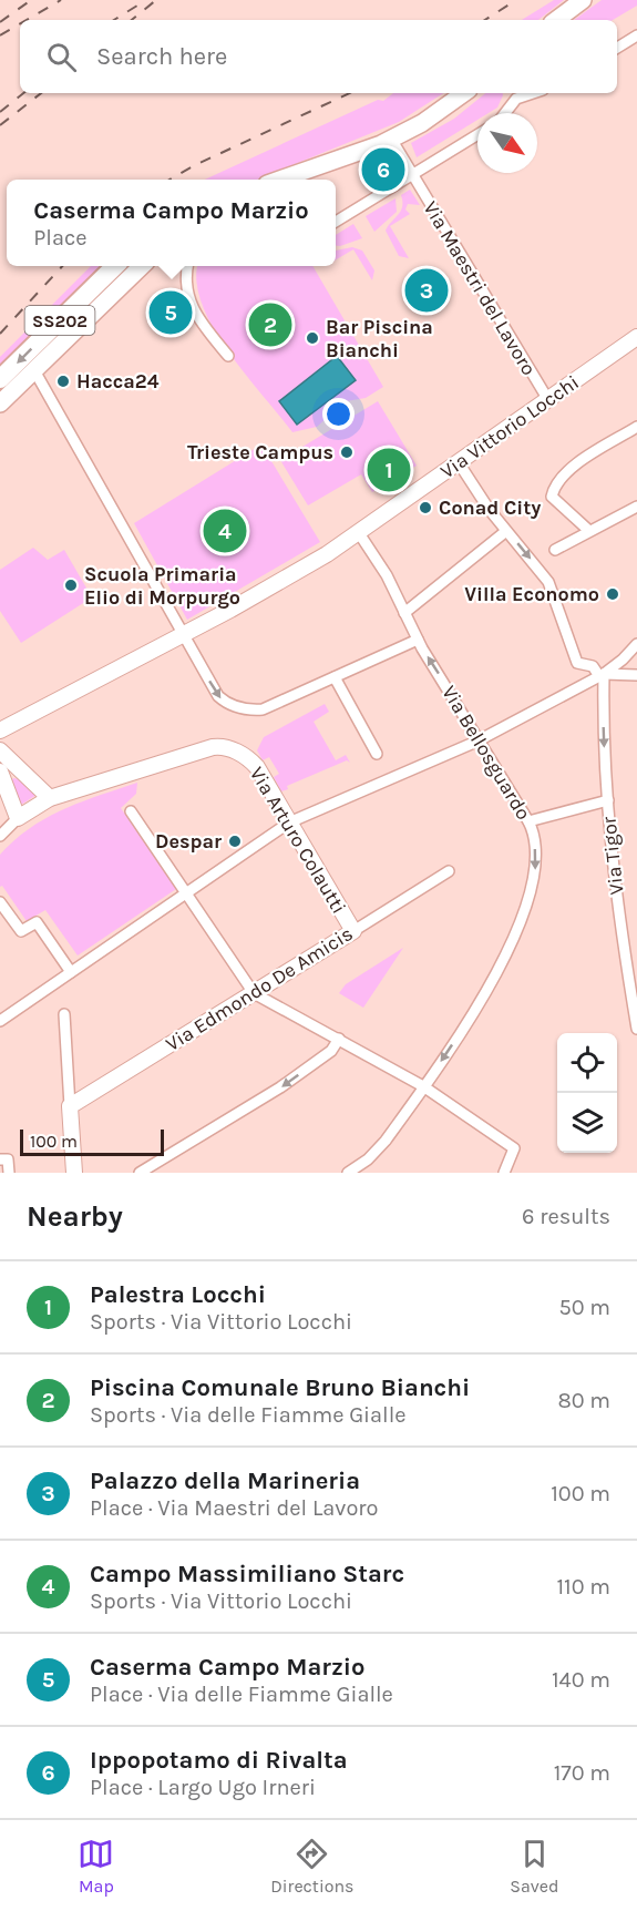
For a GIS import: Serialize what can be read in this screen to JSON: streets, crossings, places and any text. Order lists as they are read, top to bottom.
{
  "streets": {
    "highway": ["SS202"],
    "street": [
      "Via Maestri del Lavoro",
      "Via Vittorio Locchi",
      "Via Bellosguardo",
      "Via Arturo Colautti",
      "Via Tigor",
      "Via Edmondo De Amicis"
    ]
  },
  "crossings": [
    ["Via Maestri del Lavoro", "Via Vittorio Locchi"],
    ["Via Vittorio Locchi", "Via Bellosguardo"],
    ["Via Arturo Colautti", "Via Edmondo De Amicis"]
  ],
  "one_way": ["Via Tigor"],
  "places": [
    "Bar Piscina Bianchi",
    "Hacca24",
    "Trieste Campus",
    "Conad City",
    "Scuola Primaria Elio di Morpurgo",
    "Villa Economo",
    "Despar"
  ],
  "scale_bar": "100 m",
  "north": "bottom right",
  "page": {
    "search": "Search here",
    "pins": [
      "6",
      "3",
      "5",
      "2",
      "1",
      "4"
    ],
    "popup": ["Caserma Campo Marzio", "Place"],
    "scale": "100 m",
    "heading": ["Nearby", "6 results"],
    "list": [
      {
        "mark": "1",
        "name": "Palestra Locchi",
        "note": "Sports · Via Vittorio Locchi",
        "value": "50 m"
      },
      {
        "mark": "2",
        "name": "Piscina Comunale Bruno Bianchi",
        "note": "Sports · Via delle Fiamme Gialle",
        "value": "80 m"
      },
      {
        "mark": "3",
        "name": "Palazzo della Marineria",
        "note": "Place · Via Maestri del Lavoro",
        "value": "100 m"
      },
      {
        "mark": "4",
        "name": "Campo Massimiliano Starc",
        "note": "Sports · Via Vittorio Locchi",
        "value": "110 m"
      },
      {
        "mark": "5",
        "name": "Caserma Campo Marzio",
        "note": "Place · Via delle Fiamme Gialle",
        "value": "140 m"
      },
      {
        "mark": "6",
        "name": "Ippopotamo di Rivalta",
        "note": "Place · Largo Ugo Irneri",
        "value": "170 m"
      }
    ],
    "nav": ["Map", "Directions", "Saved"]
  }
}
